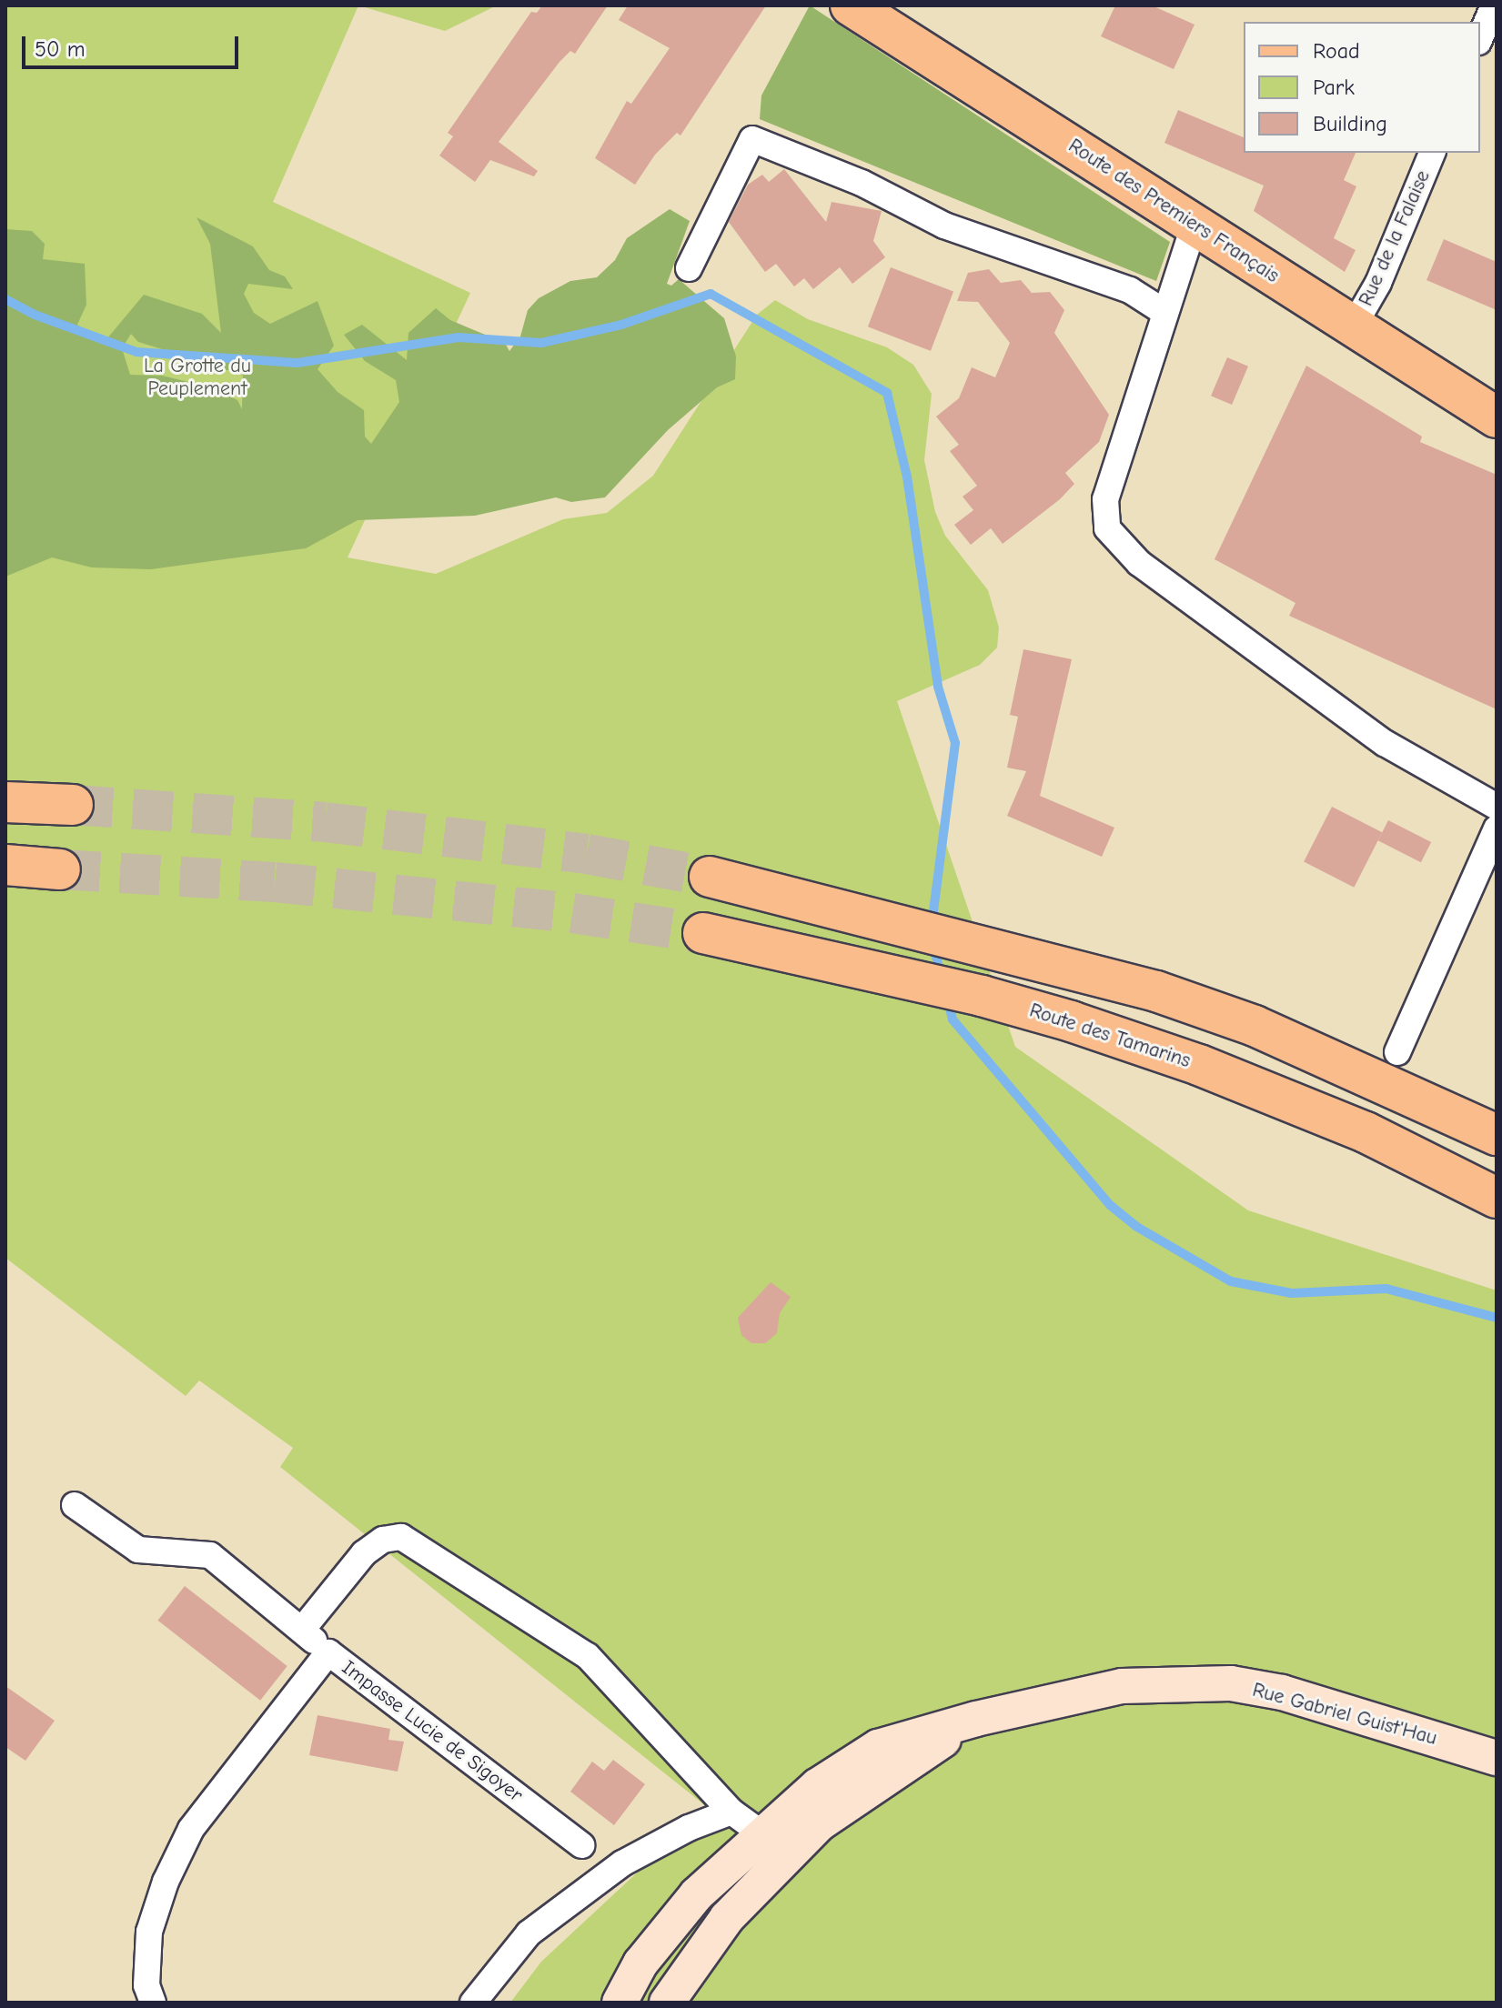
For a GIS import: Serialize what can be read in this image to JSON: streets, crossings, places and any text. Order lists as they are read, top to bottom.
{
  "streets": {
    "main road": ["Route des Premiers Français", "Route des Tamarins", "Rue Gabriel Guist'Hau"],
    "street": ["Rue de la Falaise", "Impasse Lucie de Sigoyer"]
  },
  "crossings": [
    ["Route des Premiers Français", "Rue de la Falaise"]
  ],
  "parks": ["La Grotte du Peuplement"],
  "legend": ["Road", "Park", "Building"],
  "scale_bar": "50 m"
}
